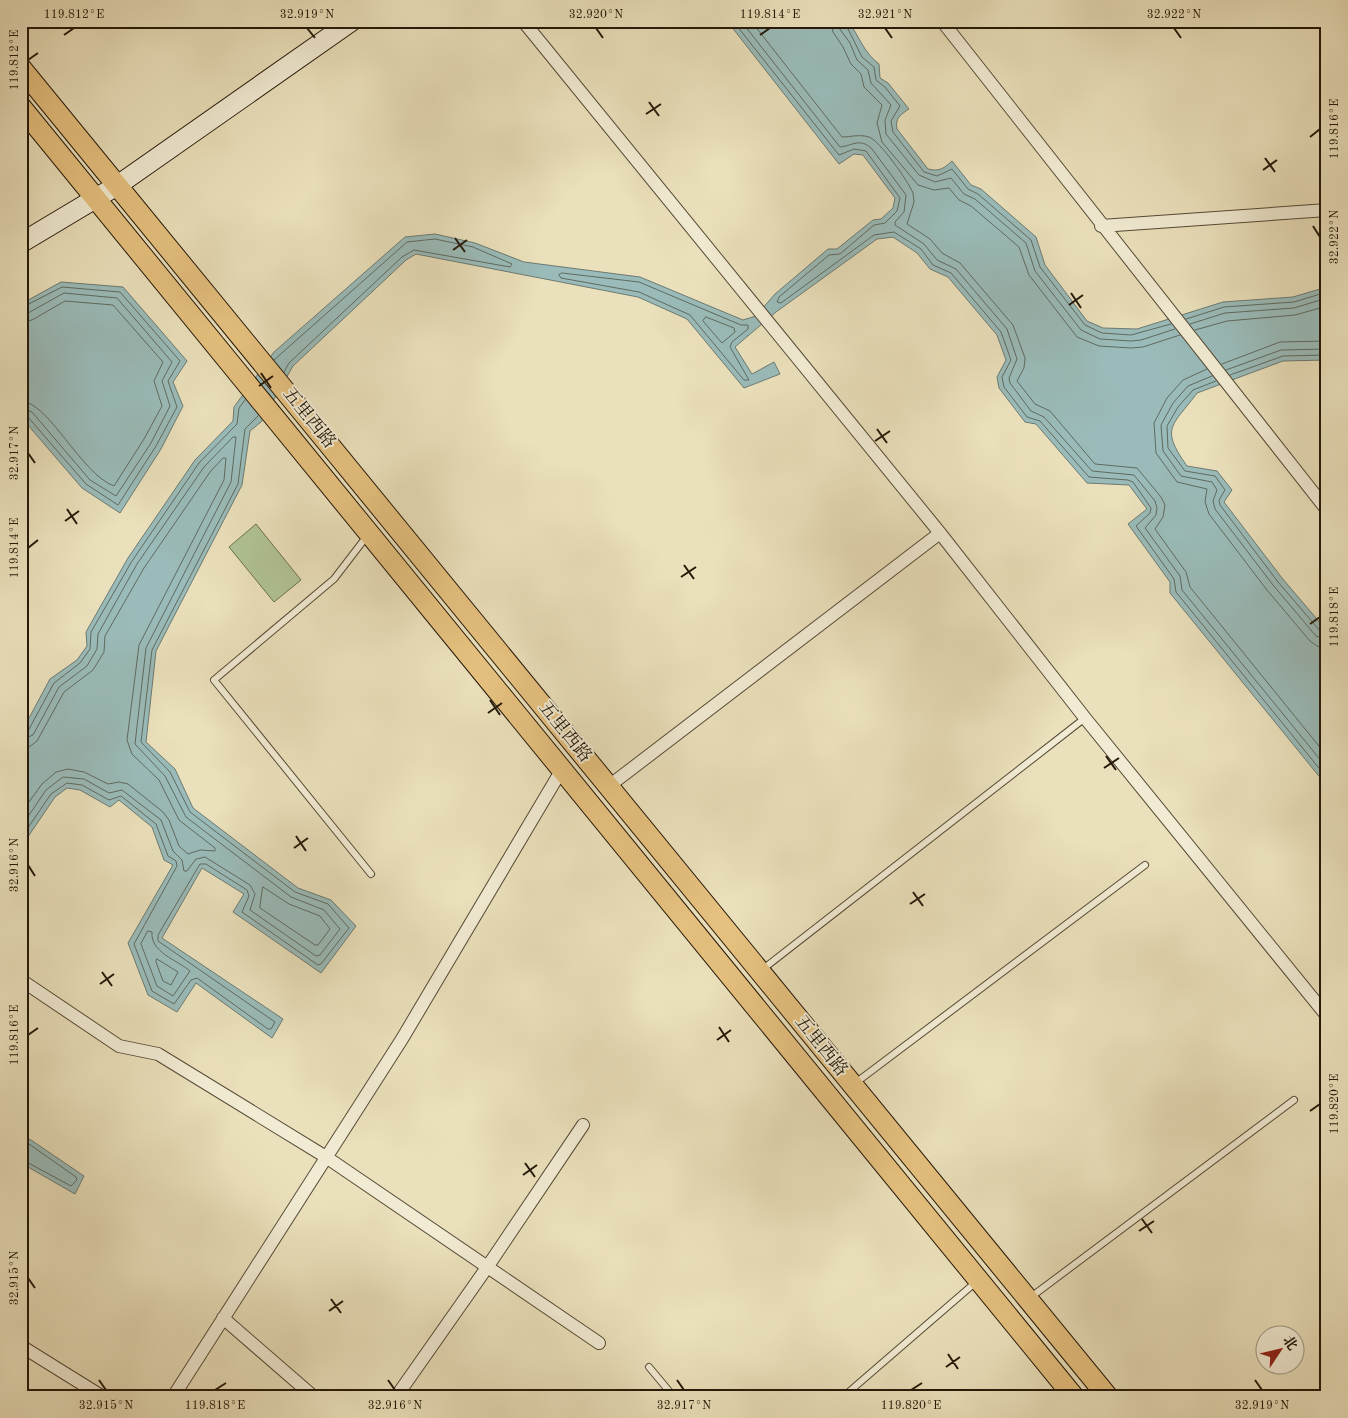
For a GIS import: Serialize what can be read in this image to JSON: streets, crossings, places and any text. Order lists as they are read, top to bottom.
{
  "streets": {
    "main road": ["五里西路"]
  },
  "north": "top right",
  "coordinates": [
    "119.812°E",
    "32.919°N",
    "32.920°N",
    "119.814°E",
    "32.921°N",
    "32.922°N",
    "119.816°E",
    "32.917°N",
    "119.818°E",
    "32.916°N",
    "119.820°E",
    "32.915°N"
  ]
}
